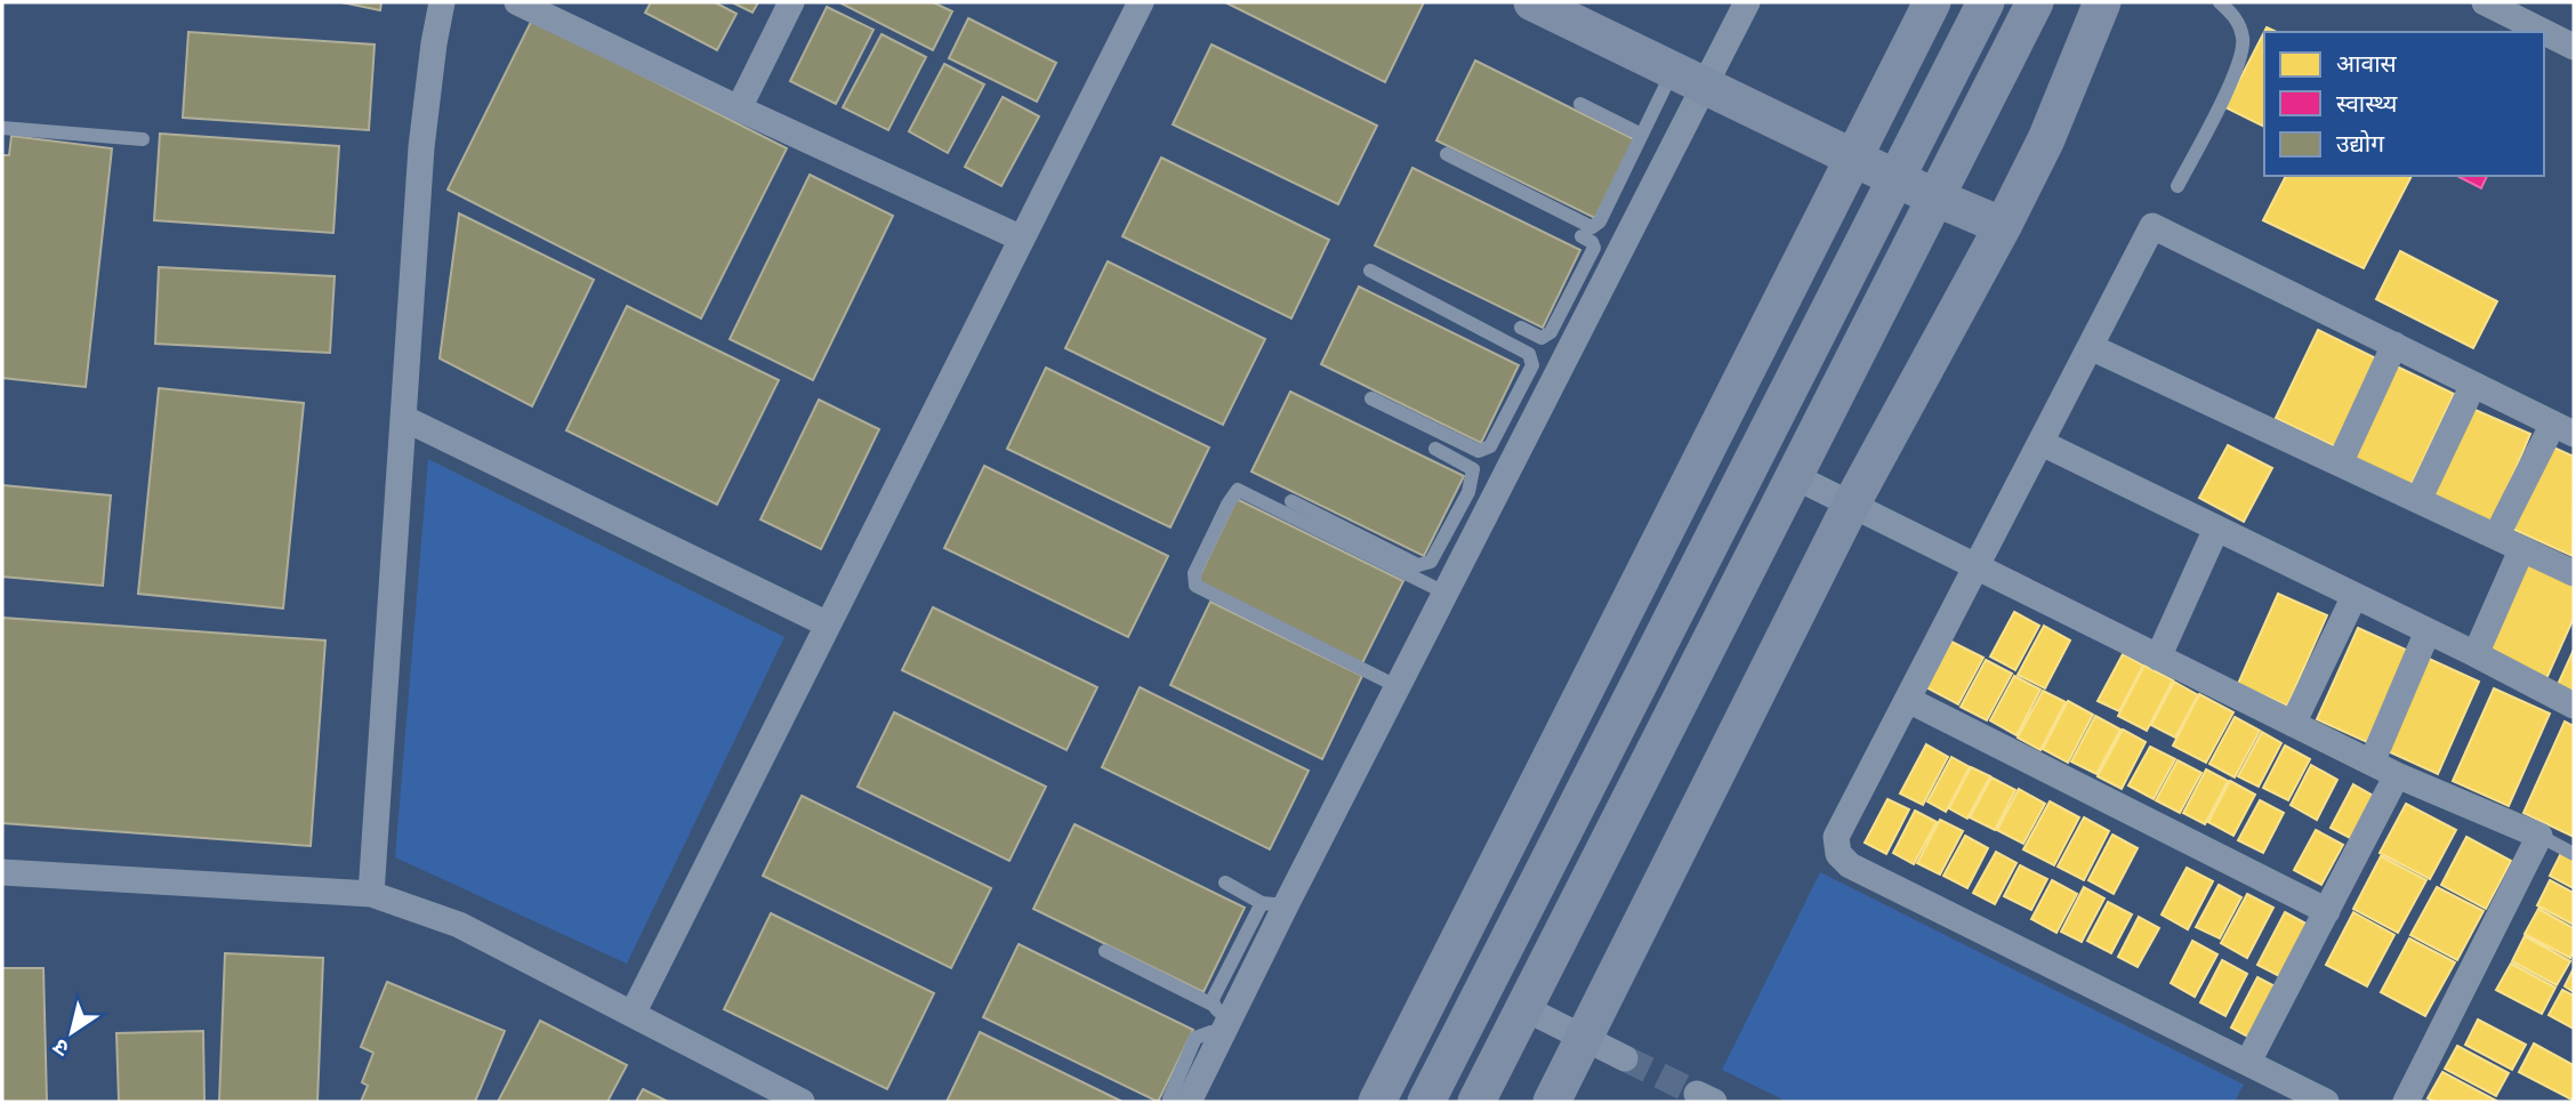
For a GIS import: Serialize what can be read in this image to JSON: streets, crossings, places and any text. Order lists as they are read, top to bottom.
{
  "legend": ["आवास", "स्वास्थ्य", "उद्योग"],
  "north": "bottom left"
}
